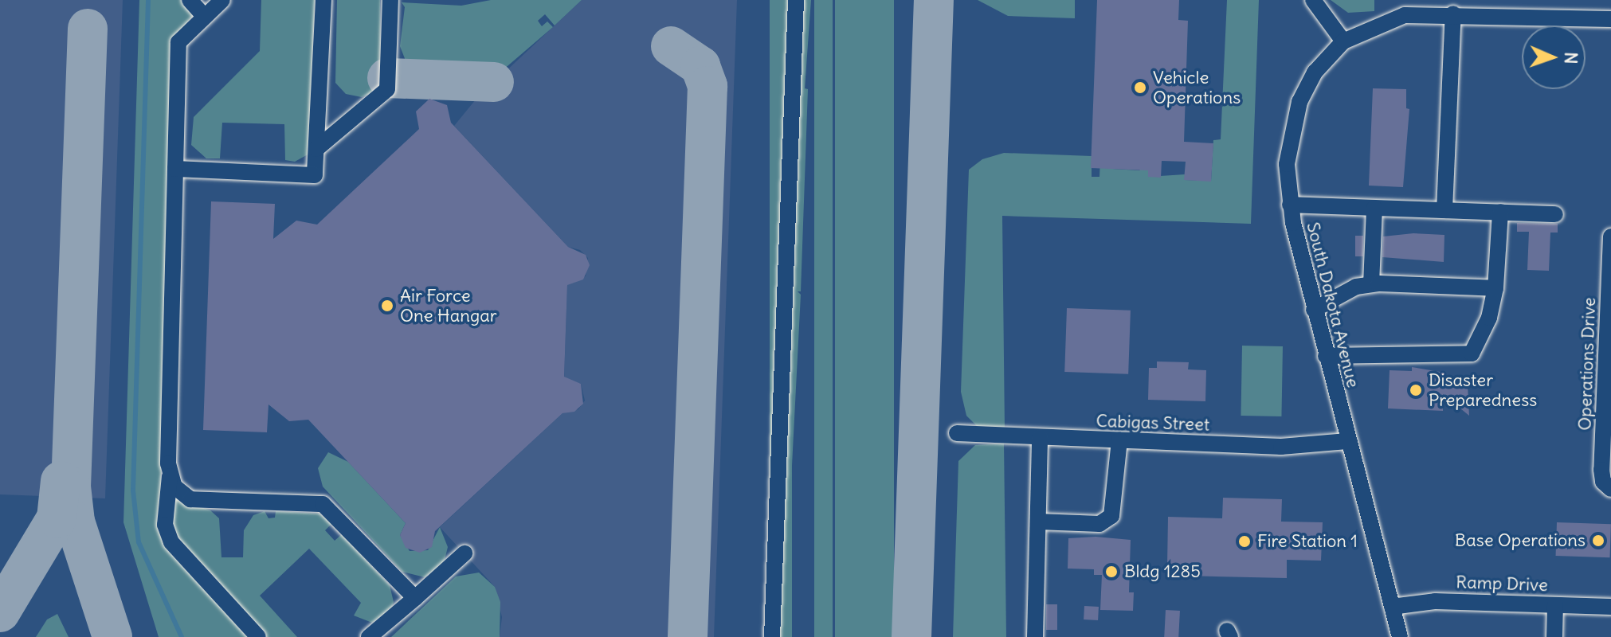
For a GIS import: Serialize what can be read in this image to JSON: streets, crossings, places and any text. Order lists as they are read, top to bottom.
{
  "streets": {
    "street": [
      "South Dakota Avenue",
      "Operations Drive",
      "Cabigas Street",
      "Ramp Drive"
    ]
  },
  "crossings": [
    ["South Dakota Avenue", "Cabigas Street"],
    ["South Dakota Avenue", "Ramp Drive"]
  ],
  "places": [
    "Vehicle Operations",
    "Air Force One Hangar",
    "Disaster Preparedness",
    "Base Operations",
    "Fire Station 1",
    "Bldg 1285"
  ],
  "north": "right"
}
